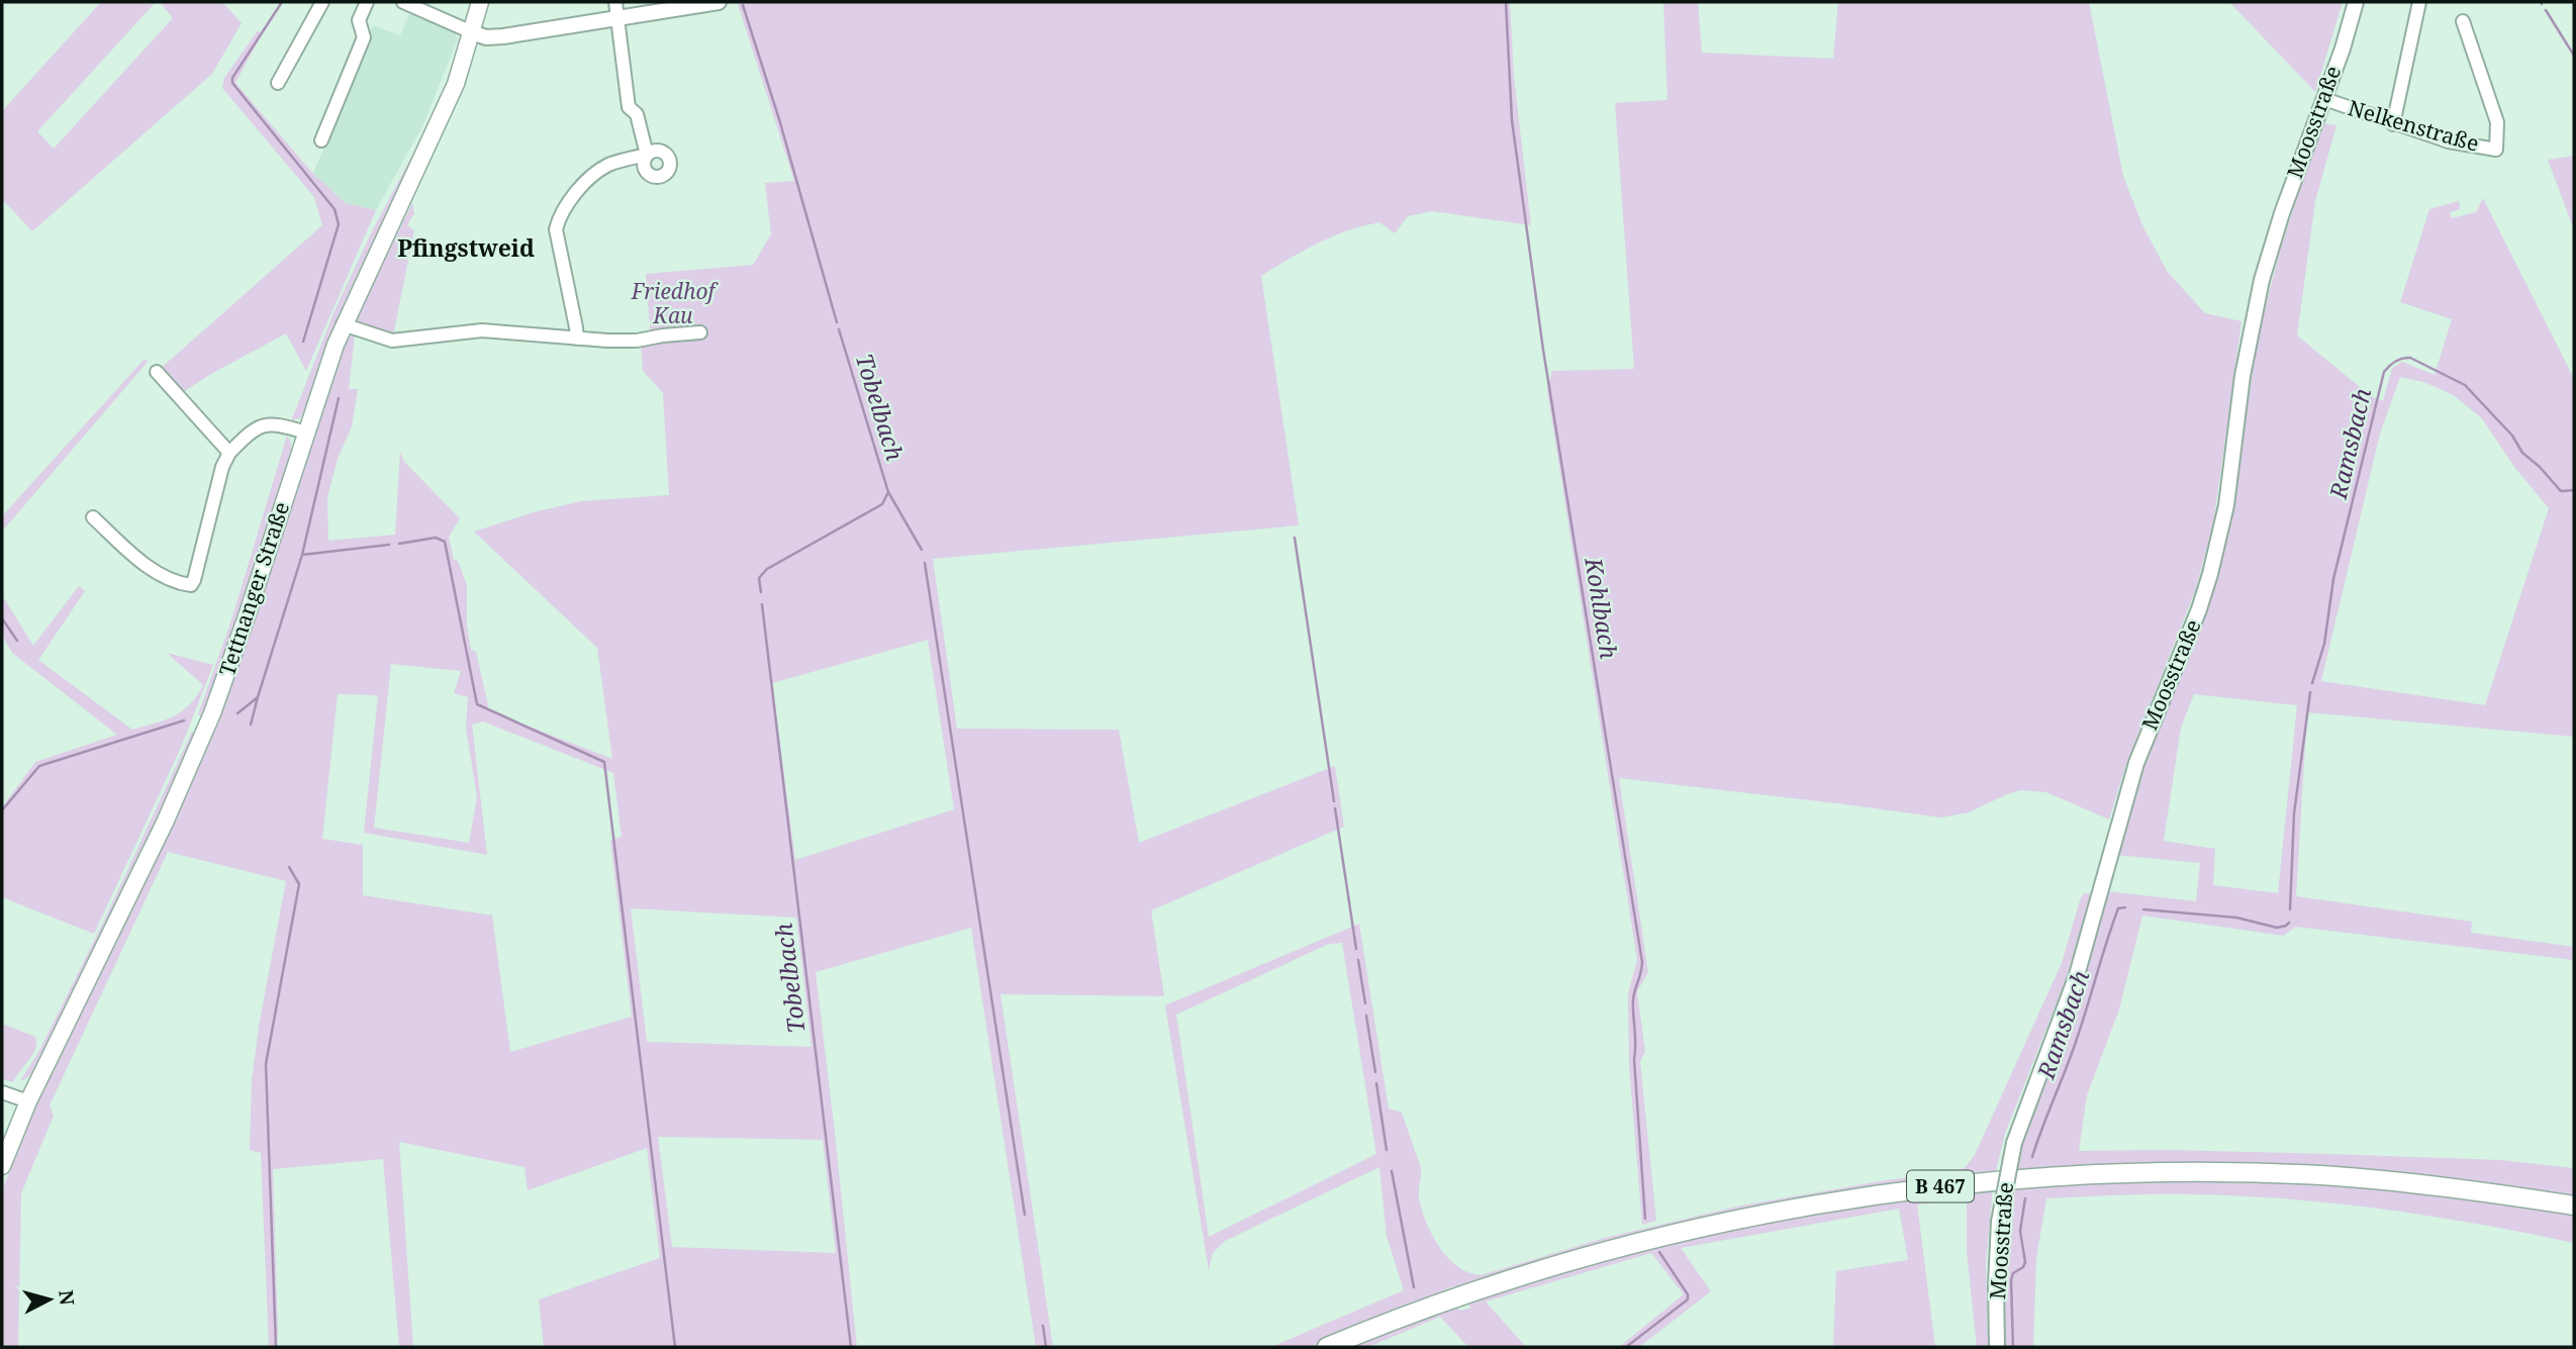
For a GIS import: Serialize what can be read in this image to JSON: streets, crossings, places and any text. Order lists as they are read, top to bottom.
{
  "streets": {
    "main road": ["Tettnanger Straße", "B 467"],
    "street": ["Moosstraße", "Nelkenstraße"]
  },
  "crossings": [
    ["Moosstraße", "Nelkenstraße"]
  ],
  "districts": ["Pfingstweid"],
  "water": ["Tobelbach", "Ramsbach", "Kohlbach"],
  "parks": ["Friedhof Kau"],
  "north": "right"
}
